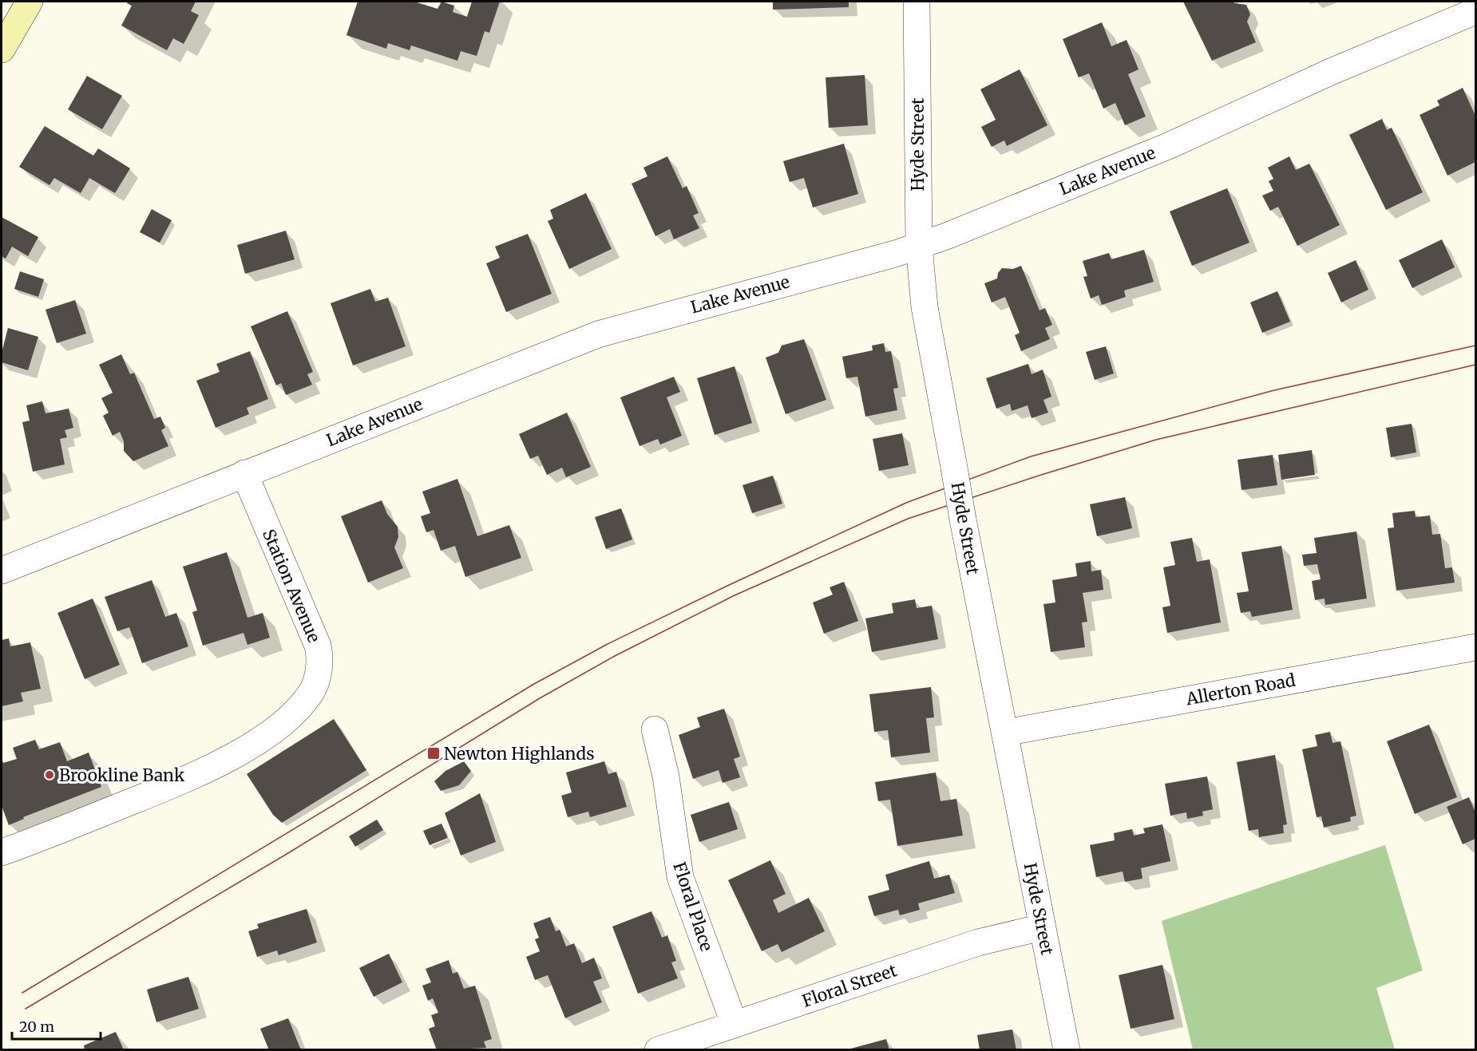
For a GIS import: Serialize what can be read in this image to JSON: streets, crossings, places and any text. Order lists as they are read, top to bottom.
{
  "streets": {
    "street": [
      "Hyde Street",
      "Lake Avenue",
      "Station Avenue",
      "Allerton Road",
      "Floral Place",
      "Floral Street"
    ]
  },
  "crossings": [
    ["Hyde Street", "Lake Avenue"],
    ["Hyde Street", "Allerton Road"],
    ["Hyde Street", "Floral Street"],
    ["Lake Avenue", "Station Avenue"],
    ["Floral Place", "Floral Street"]
  ],
  "places": {
    "transit": ["Newton Highlands"],
    "other": ["Brookline Bank"]
  },
  "scale_bar": "20 m"
}
